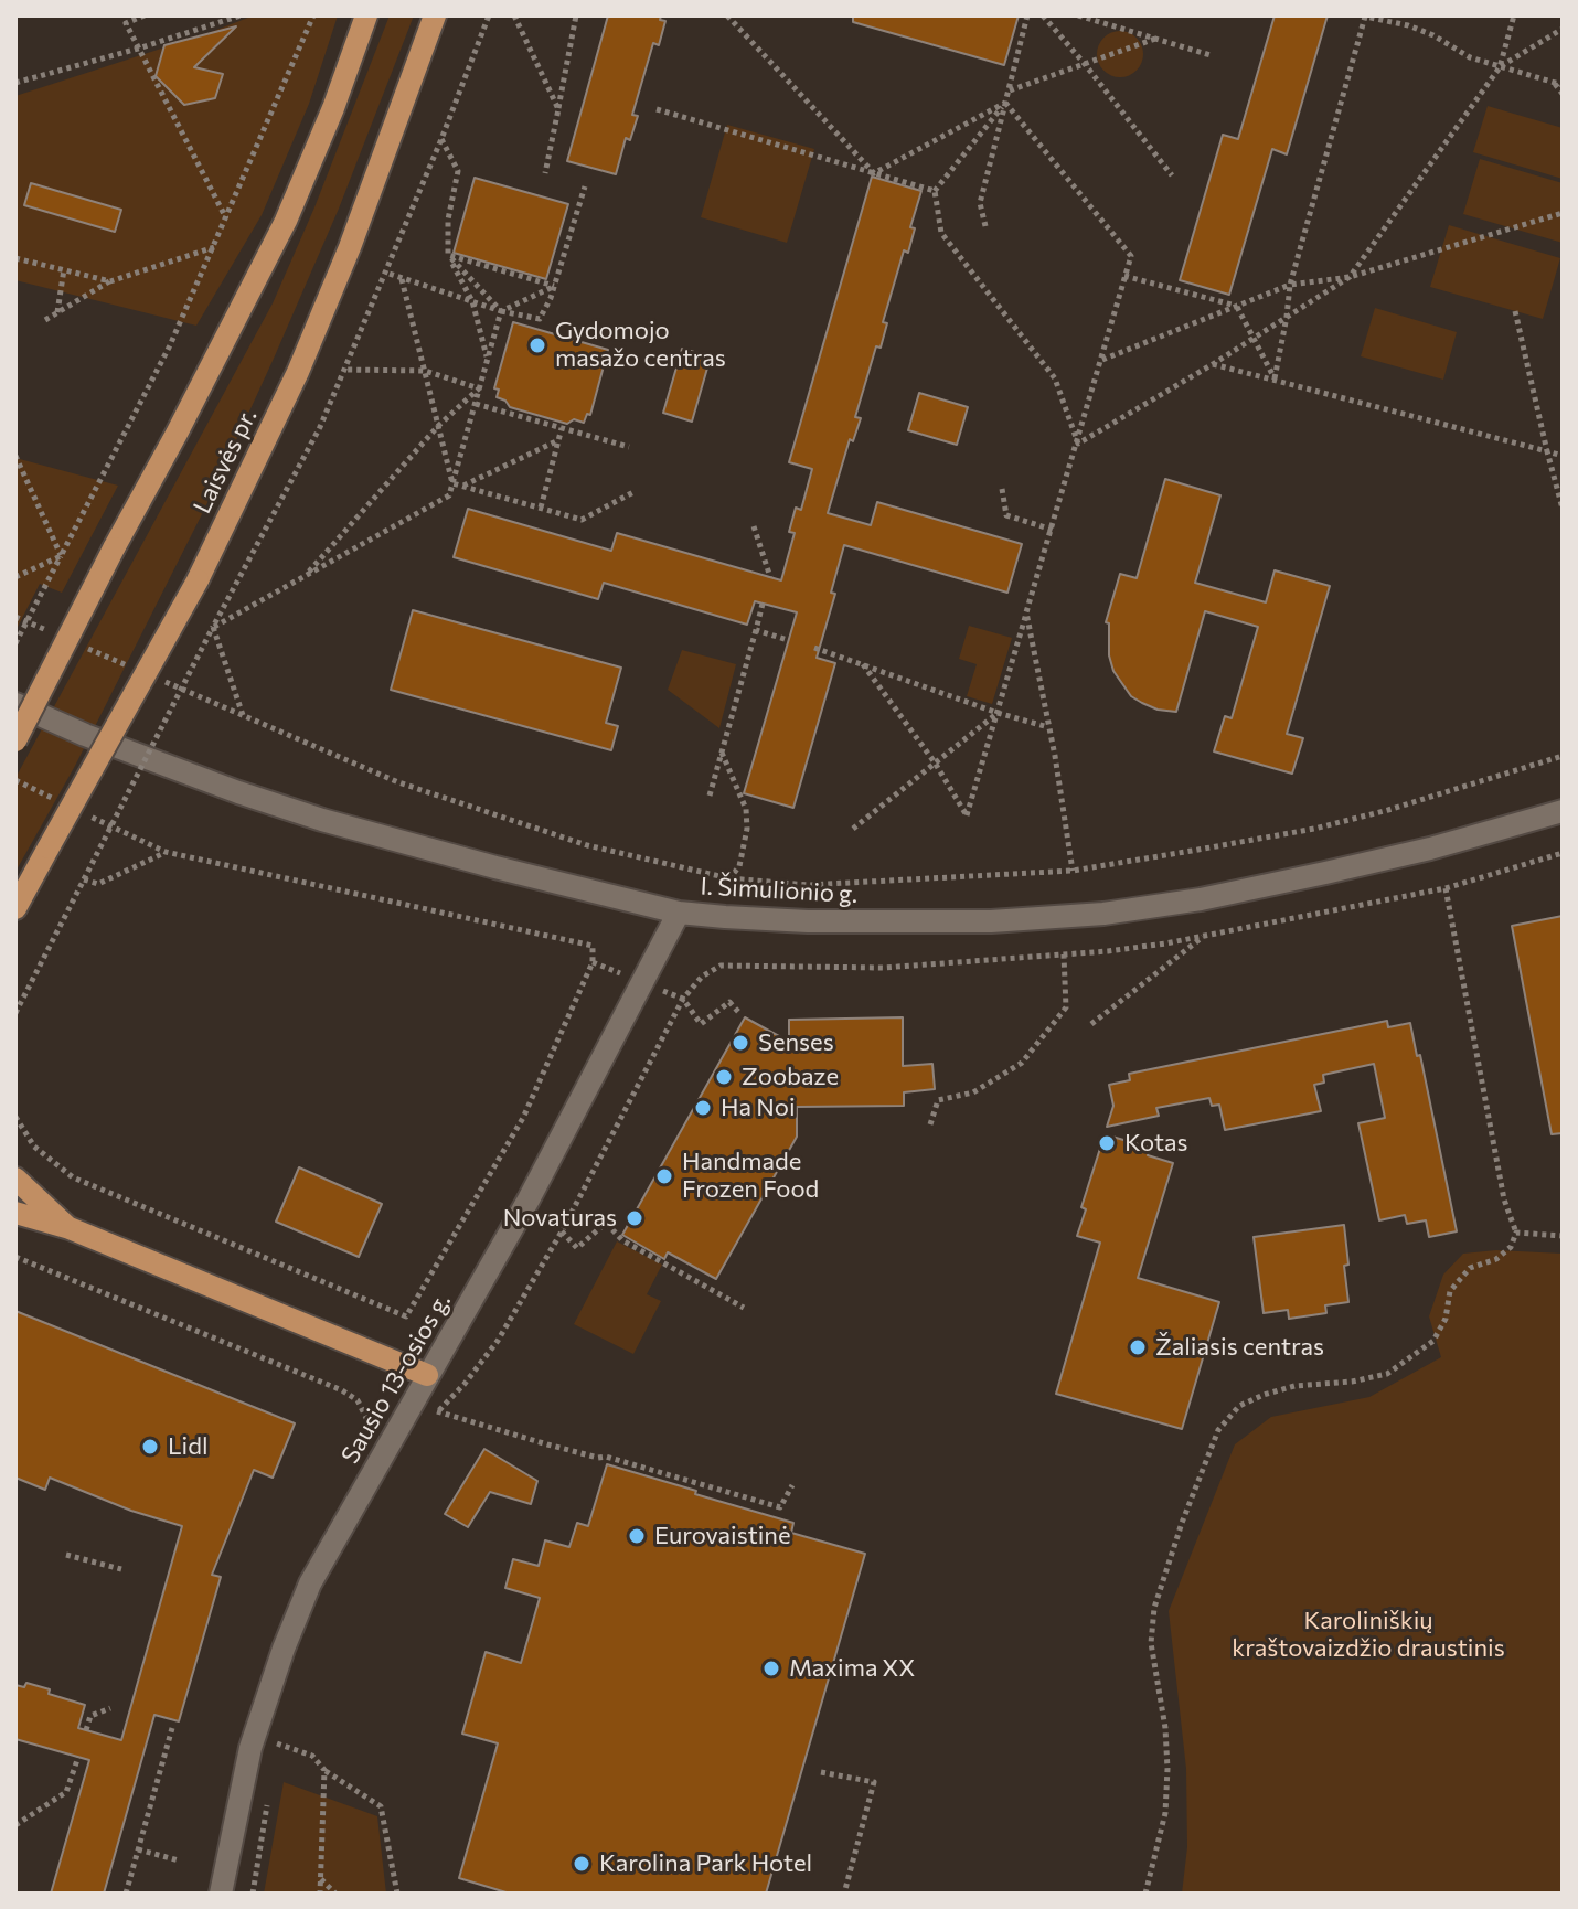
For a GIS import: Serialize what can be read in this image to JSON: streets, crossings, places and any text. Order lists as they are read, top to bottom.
{
  "streets": {
    "main road": ["Laisvės pr."],
    "street": ["I. Šimulionio g.", "Sausio 13-osios g."]
  },
  "crossings": [
    ["I. Šimulionio g.", "Sausio 13-osios g."]
  ],
  "parks": ["Karoliniškių kraštovaizdžio draustinis"],
  "places": [
    "Gydomojo masažo centras",
    "Senses",
    "Zoobaze",
    "Ha Noi",
    "Kotas",
    "Handmade Frozen Food",
    "Novaturas",
    "Žaliasis centras",
    "Lidl",
    "Eurovaistinė",
    "Maxima XX",
    "Karolina Park Hotel"
  ]
}
